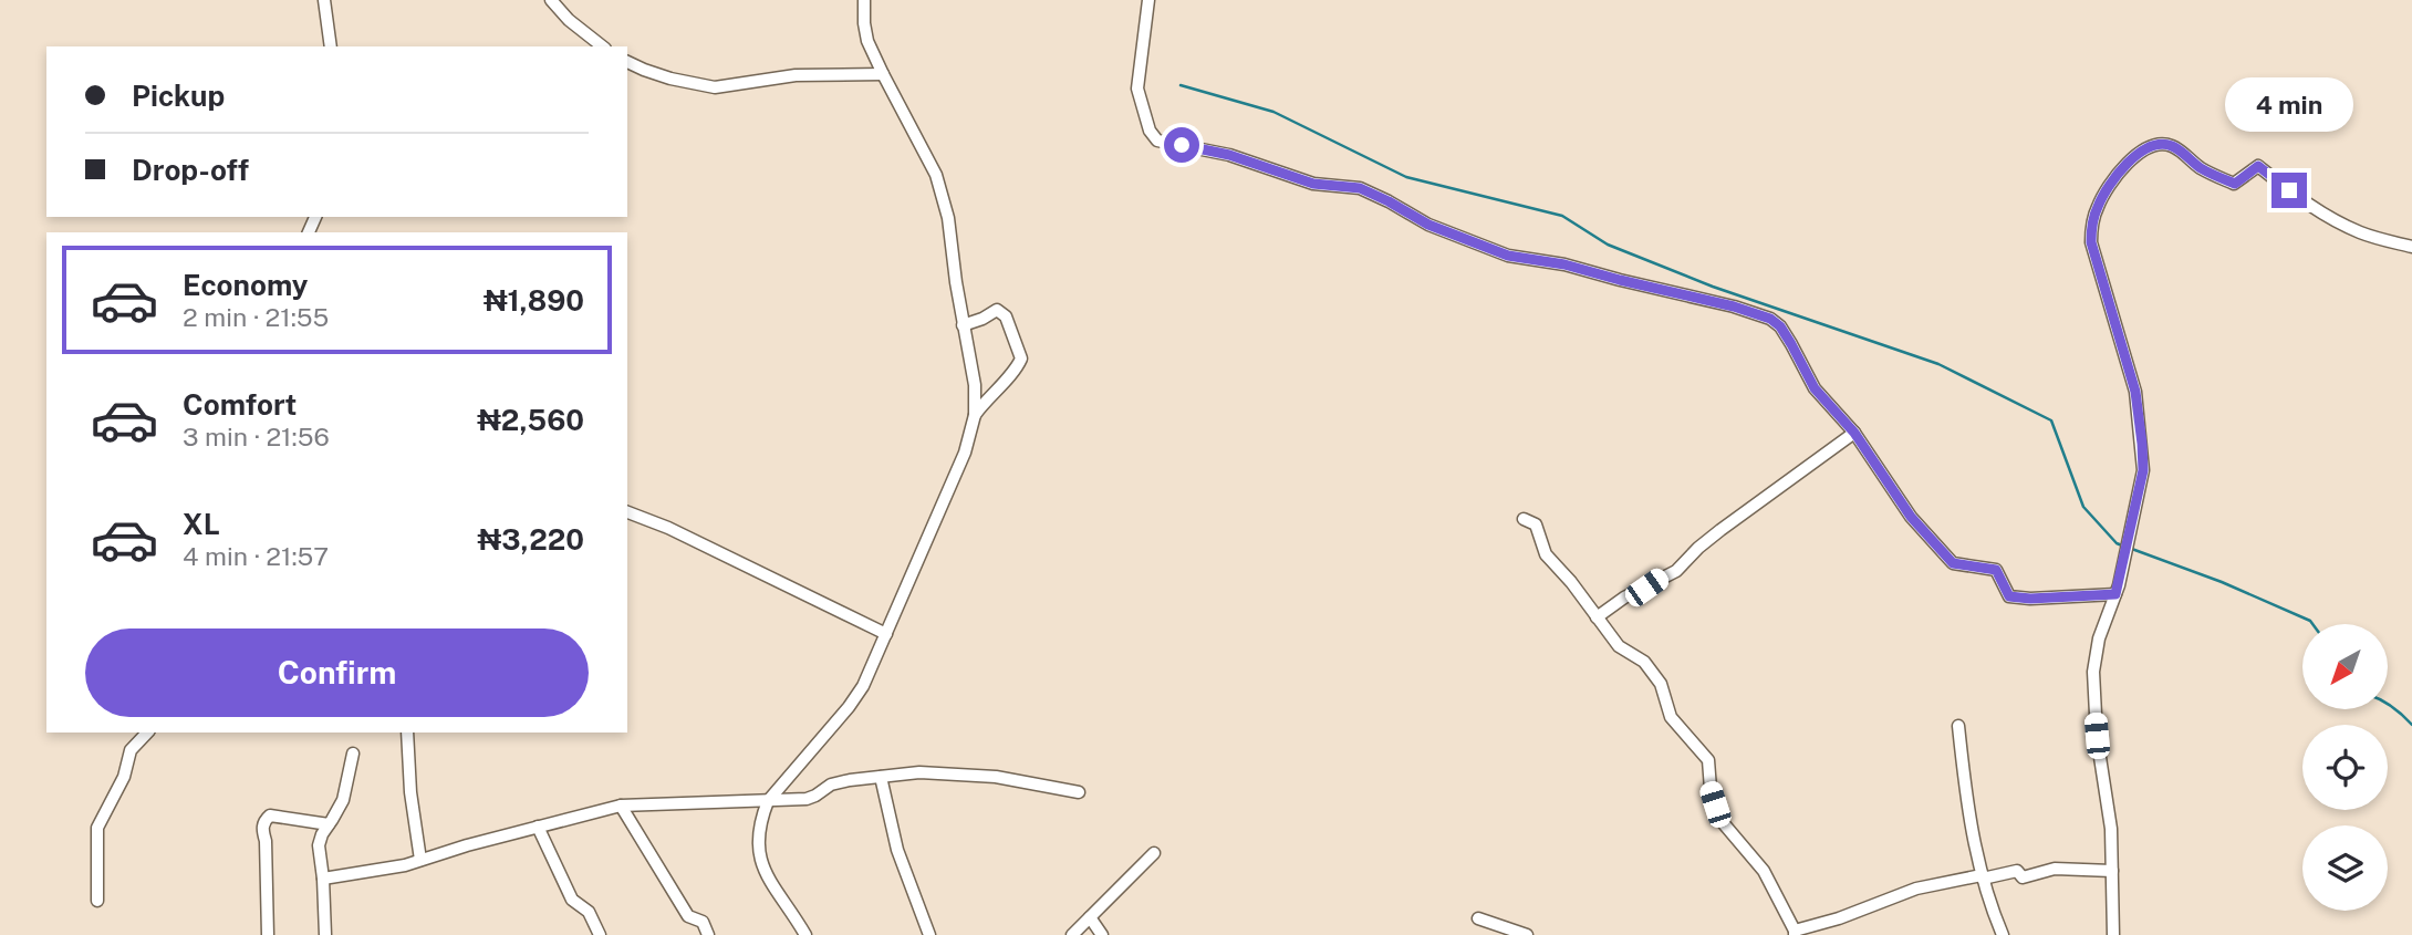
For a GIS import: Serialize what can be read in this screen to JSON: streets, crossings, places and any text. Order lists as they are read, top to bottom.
{
  "north": "bottom left",
  "page": {
    "banner": ["Pickup", "Drop-off"],
    "bubble": "4 min",
    "list": [
      {
        "name": "Economy",
        "note": "2 min · 21:55",
        "value": "₦1,890"
      },
      {
        "name": "Comfort",
        "note": "3 min · 21:56",
        "value": "₦2,560"
      },
      {
        "name": "XL",
        "note": "4 min · 21:57",
        "value": "₦3,220"
      }
    ],
    "buttons": "Confirm"
  }
}
